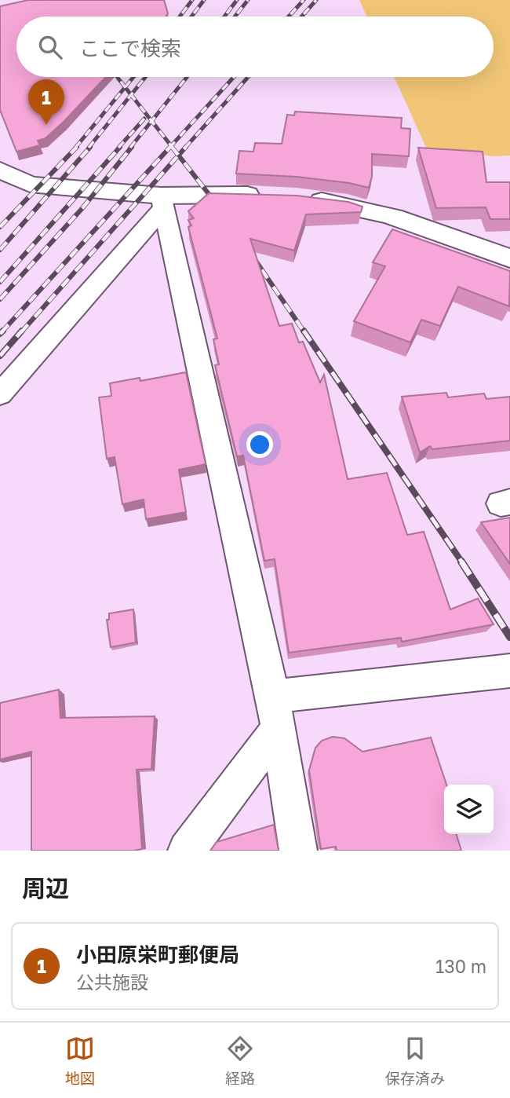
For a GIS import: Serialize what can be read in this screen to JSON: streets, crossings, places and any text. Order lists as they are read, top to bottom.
{
  "page": {
    "search": "ここで検索",
    "pins": "1",
    "heading": "周辺",
    "list": [
      {
        "mark": "1",
        "name": "小田原栄町郵便局",
        "note": "公共施設",
        "value": "130 m"
      }
    ],
    "nav": ["地図", "経路", "保存済み"]
  }
}
